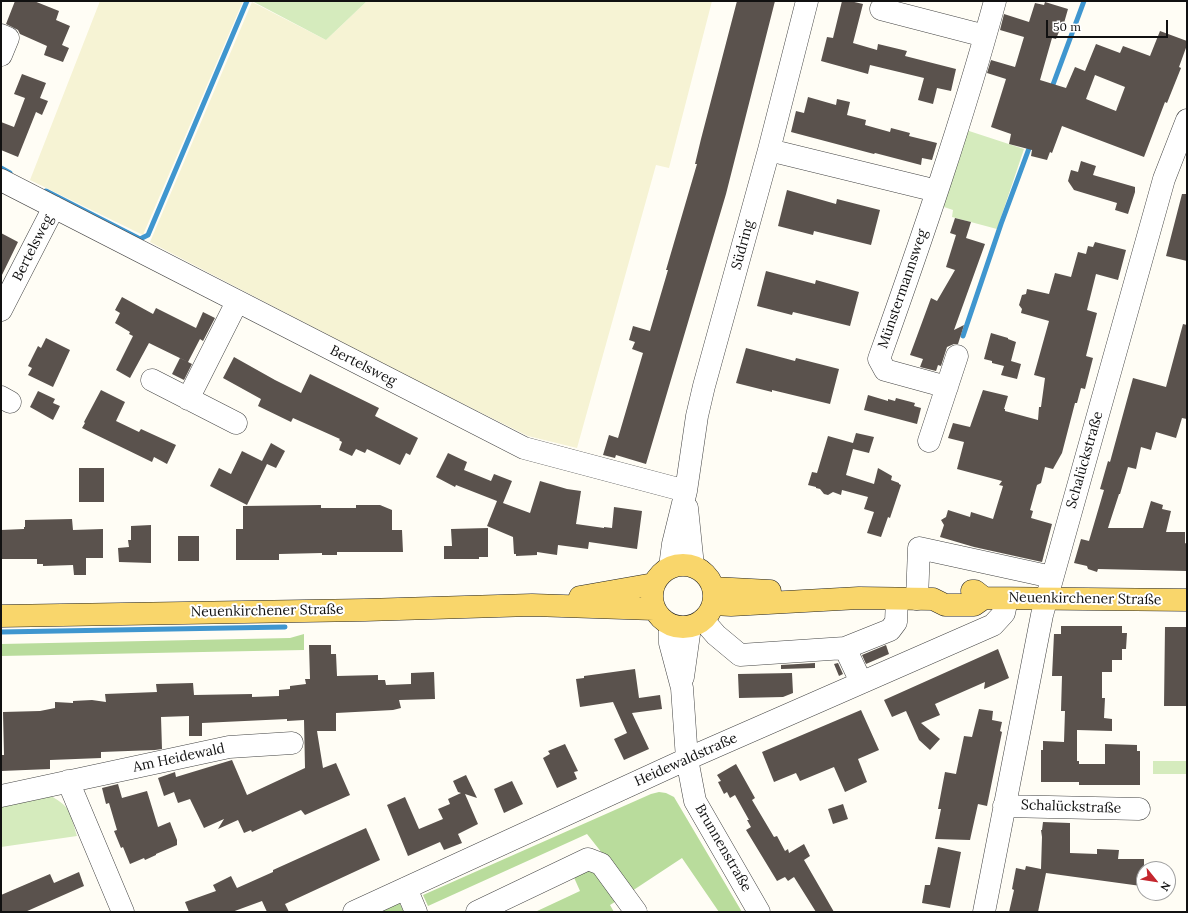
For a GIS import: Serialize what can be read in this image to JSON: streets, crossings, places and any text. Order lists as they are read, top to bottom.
{
  "streets": {
    "main road": ["Neuenkirchener Straße"],
    "street": [
      "Südring",
      "Bertelsweg",
      "Münstermannsweg",
      "Schalückstraße",
      "Am Heidewald",
      "Heidewaldstraße",
      "Brunnenstraße"
    ]
  },
  "crossings": [
    ["Südring", "Bertelsweg"],
    ["Südring", "Neuenkirchener Straße"],
    ["Südring", "Brunnenstraße"],
    ["Schalückstraße", "Neuenkirchener Straße"],
    ["Neuenkirchener Straße", "Heidewaldstraße"],
    ["Neuenkirchener Straße", "Brunnenstraße"],
    ["Heidewaldstraße", "Brunnenstraße"]
  ],
  "scale_bar": "50 m",
  "north": "bottom right"
}
